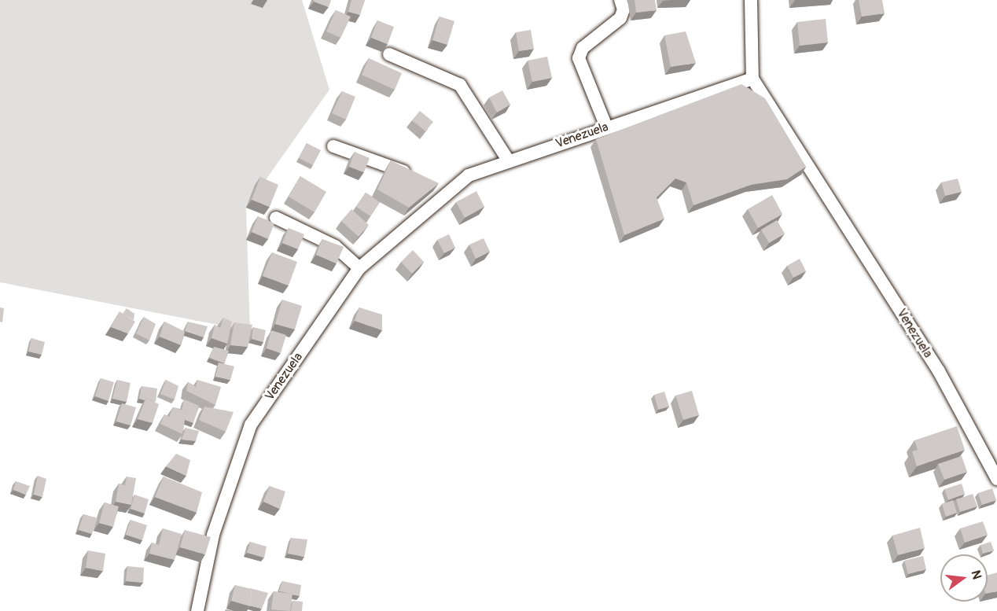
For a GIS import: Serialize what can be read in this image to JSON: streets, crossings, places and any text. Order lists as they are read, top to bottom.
{
  "streets": {
    "street": ["Venezuela"]
  },
  "north": "right"
}
